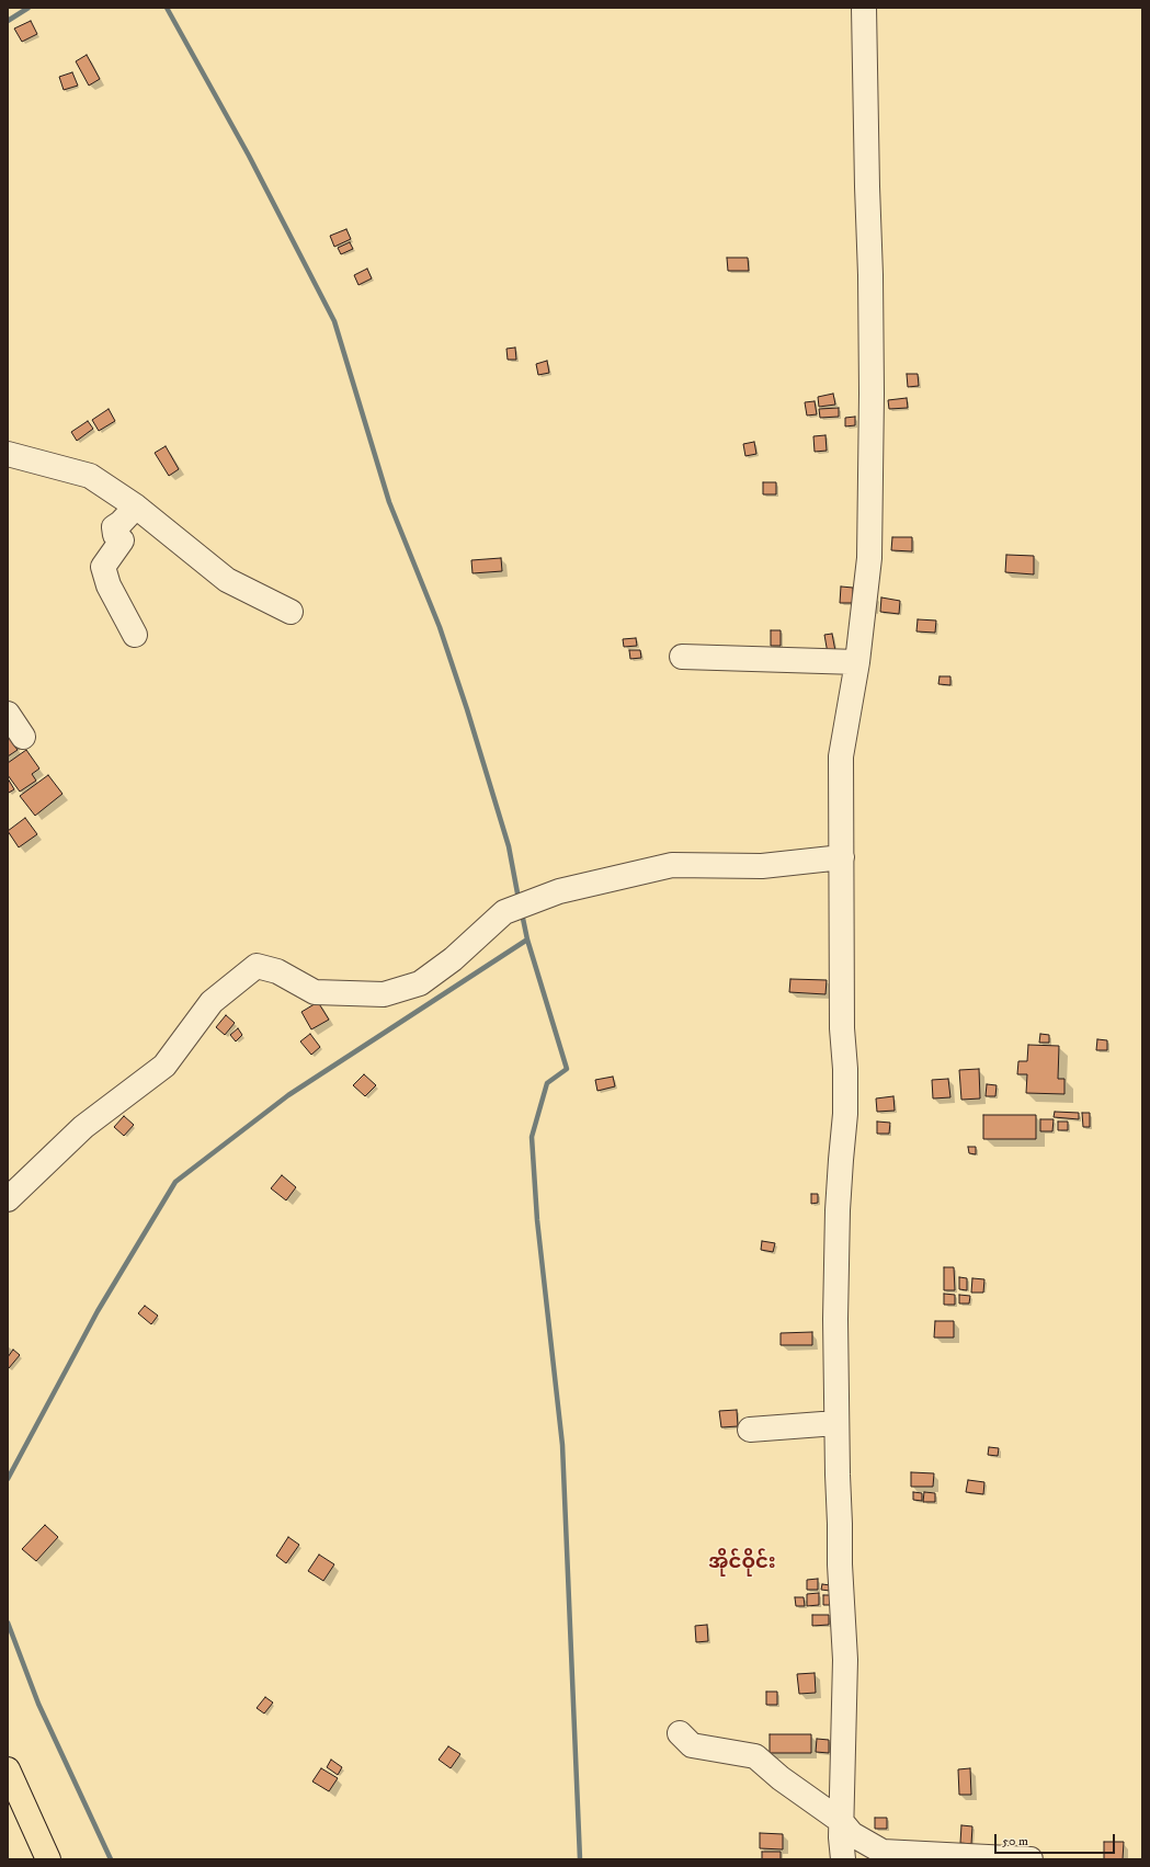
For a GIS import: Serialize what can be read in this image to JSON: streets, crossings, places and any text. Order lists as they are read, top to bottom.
{
  "districts": ["အိုင်ဝိုင်း"],
  "scale_bar": "50 m"
}
